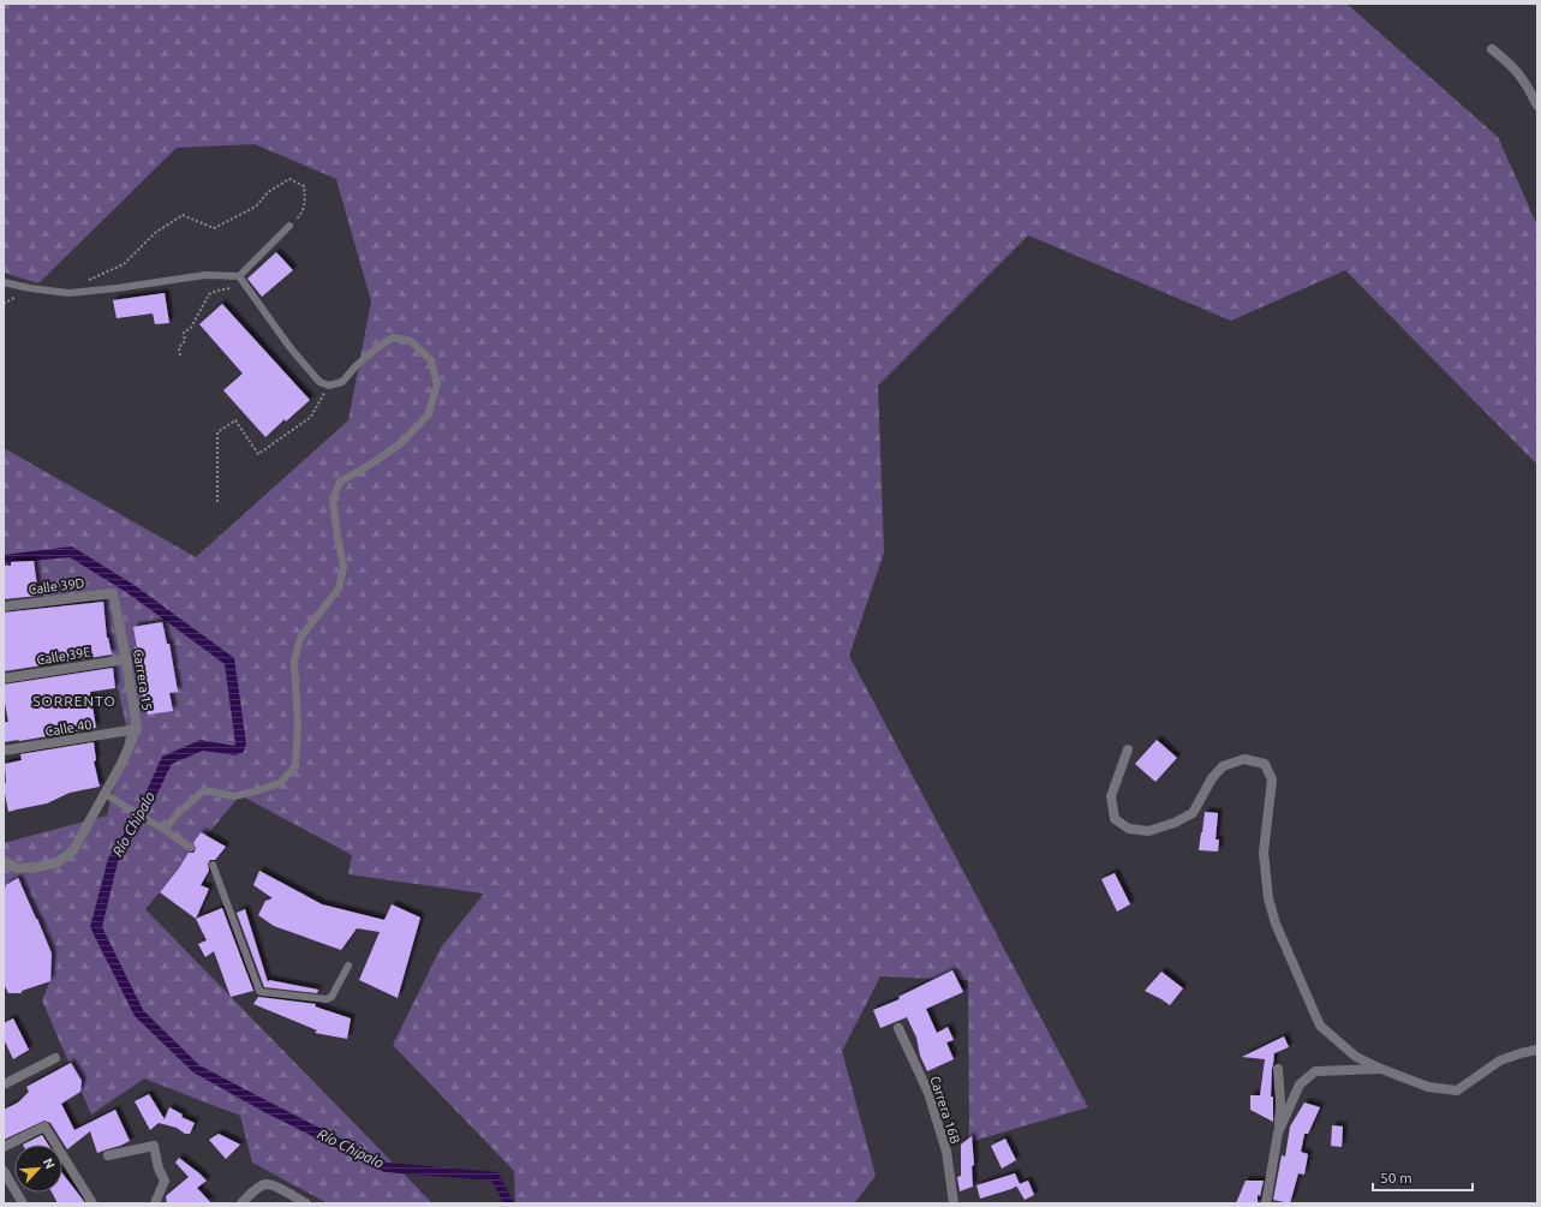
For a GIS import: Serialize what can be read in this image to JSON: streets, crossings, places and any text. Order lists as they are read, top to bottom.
{
  "streets": {
    "street": [
      "Calle 39D",
      "Calle 39E",
      "Carrera 15",
      "Calle 40",
      "Carrera 16B"
    ]
  },
  "crossings": [
    ["Calle 39D", "Carrera 15"],
    ["Calle 39E", "Carrera 15"],
    ["Carrera 15", "Calle 40"]
  ],
  "districts": ["SORRENTO"],
  "water": ["Río Chipalo"],
  "scale_bar": "50 m",
  "north": "top right"
}
